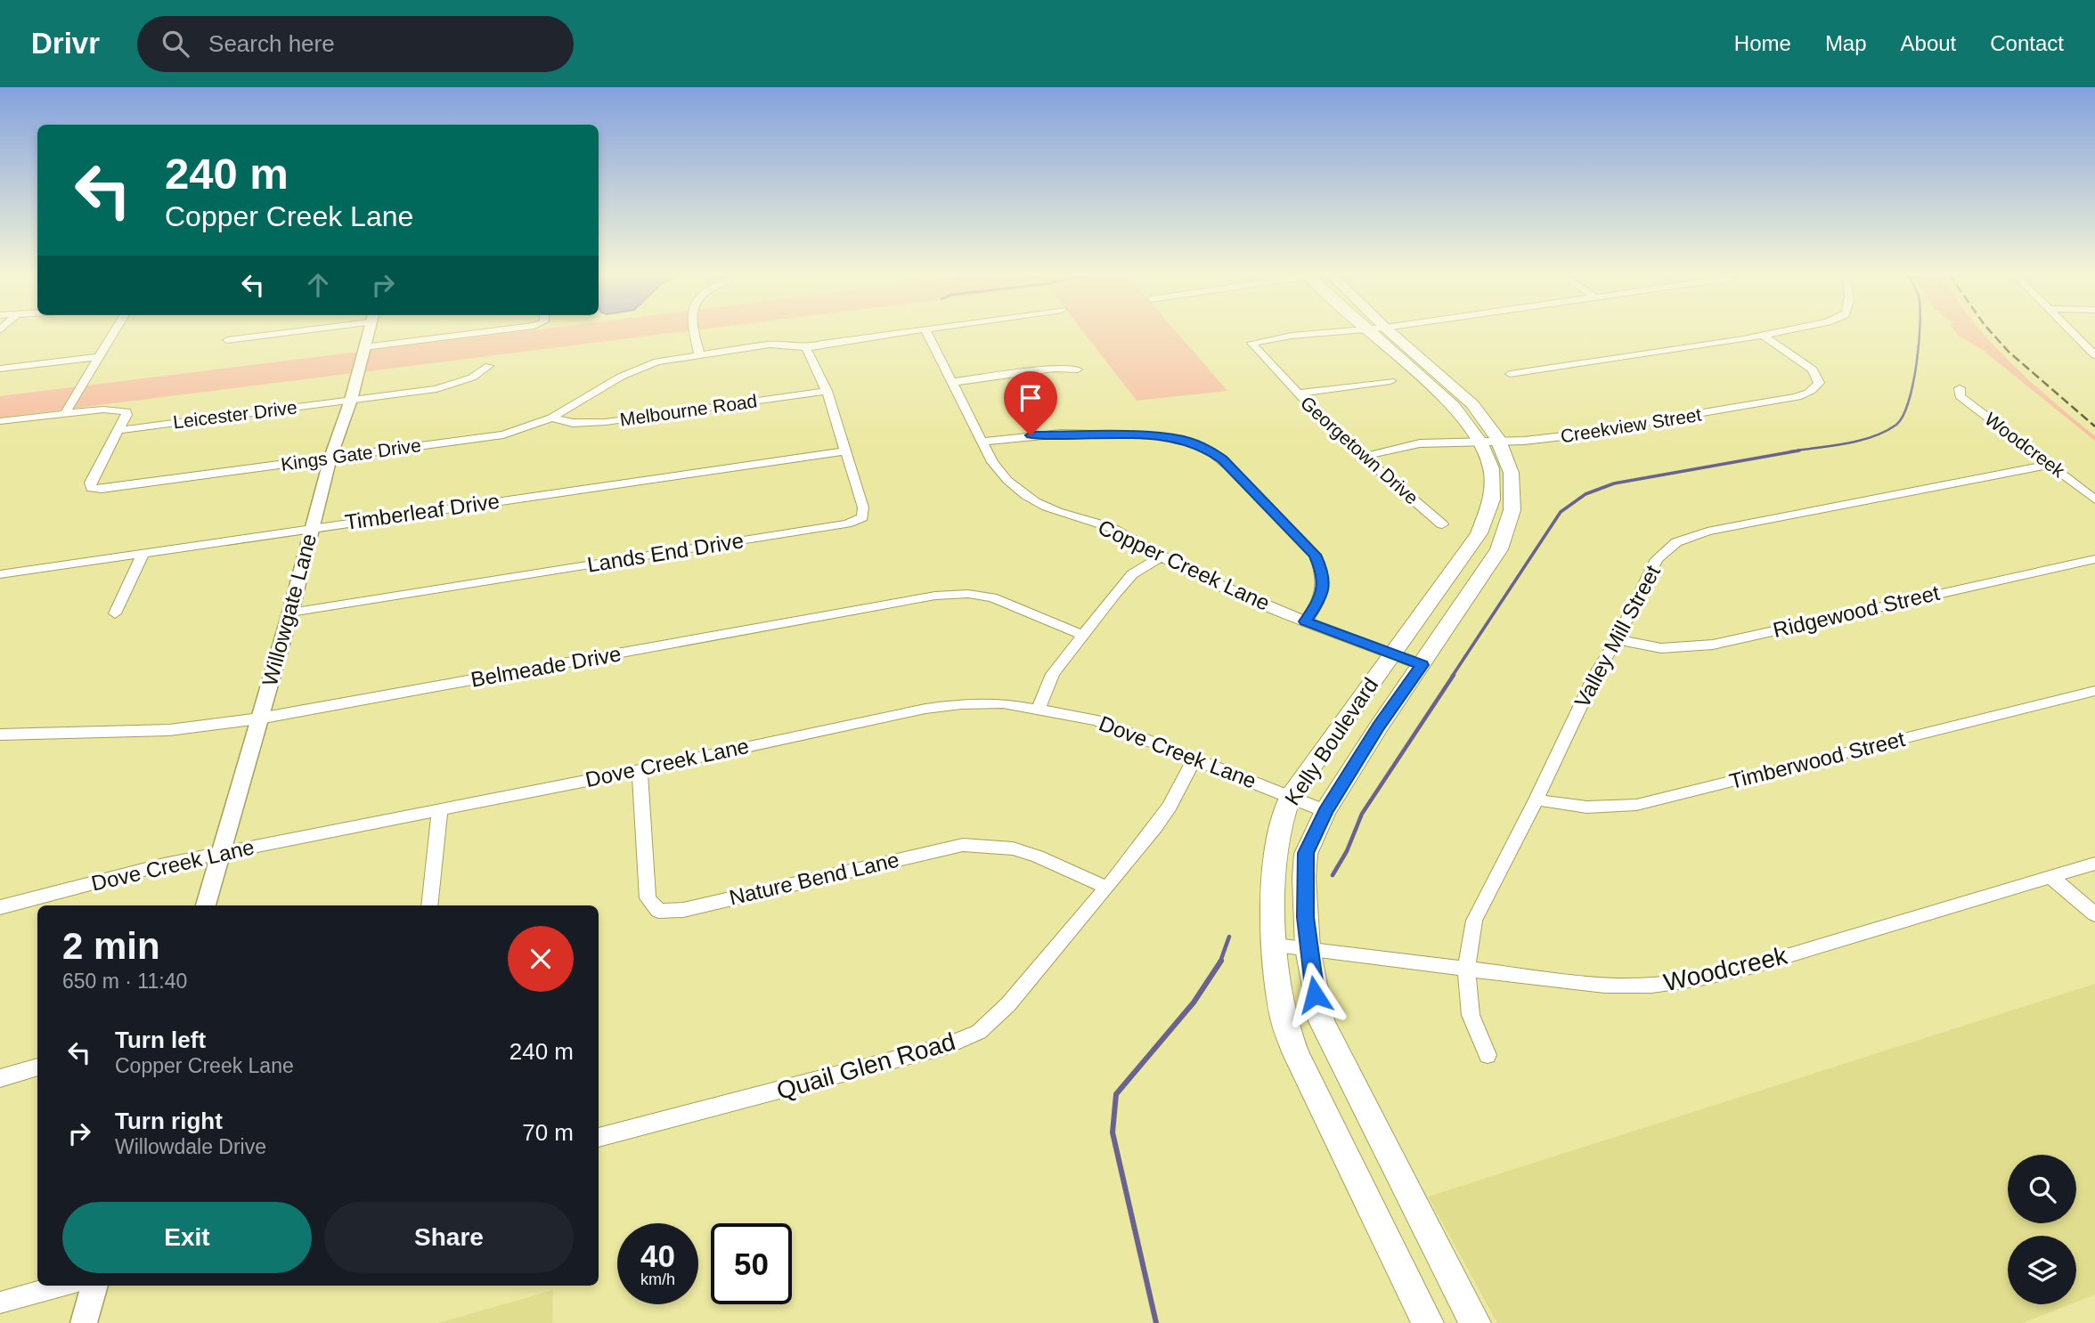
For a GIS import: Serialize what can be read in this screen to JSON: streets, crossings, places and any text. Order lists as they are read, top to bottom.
{
  "streets": {
    "main road": ["Kelly Boulevard"],
    "street": [
      "Melbourne Road",
      "Leicester Drive",
      "Creekview Street",
      "Woodcreek",
      "Georgetown Drive",
      "Kings Gate Drive",
      "Timberleaf Drive",
      "Lands End Drive",
      "Copper Creek Lane",
      "Willowgate Lane",
      "Ridgewood Street",
      "Valley Mill Street",
      "Belmeade Drive",
      "Dove Creek Lane",
      "Timberwood Street",
      "Nature Bend Lane",
      "Quail Glen Road"
    ]
  },
  "crossings": [
    ["Melbourne Road", "Kings Gate Drive"],
    ["Melbourne Road", "Lands End Drive"],
    ["Leicester Drive", "Kings Gate Drive"],
    ["Leicester Drive", "Willowgate Lane"],
    ["Creekview Street", "Georgetown Drive"],
    ["Creekview Street", "Kelly Boulevard"],
    ["Woodcreek", "Valley Mill Street"],
    ["Woodcreek", "Kelly Boulevard"],
    ["Kings Gate Drive", "Lands End Drive"],
    ["Kings Gate Drive", "Willowgate Lane"],
    ["Timberleaf Drive", "Lands End Drive"],
    ["Timberleaf Drive", "Willowgate Lane"],
    ["Lands End Drive", "Willowgate Lane"],
    ["Copper Creek Lane", "Kelly Boulevard"],
    ["Willowgate Lane", "Belmeade Drive"],
    ["Willowgate Lane", "Dove Creek Lane"],
    ["Ridgewood Street", "Valley Mill Street"],
    ["Valley Mill Street", "Timberwood Street"],
    ["Kelly Boulevard", "Dove Creek Lane"],
    ["Dove Creek Lane", "Nature Bend Lane"],
    ["Dove Creek Lane", "Quail Glen Road"],
    ["Nature Bend Lane", "Quail Glen Road"]
  ],
  "page": {
    "header": "Drivr",
    "search": "Search here",
    "nav": [
      "Home",
      "Map",
      "About",
      "Contact"
    ],
    "turn": ["240 m", "Copper Creek Lane"],
    "heading": ["2 min", "650 m · 11:40"],
    "list": [
      {
        "name": "Turn left",
        "note": "Copper Creek Lane",
        "value": "240 m"
      },
      {
        "name": "Turn right",
        "note": "Willowdale Drive",
        "value": "70 m"
      }
    ],
    "buttons": ["Exit", "Share"],
    "speed": "40 km/h",
    "limit": "50"
  }
}
